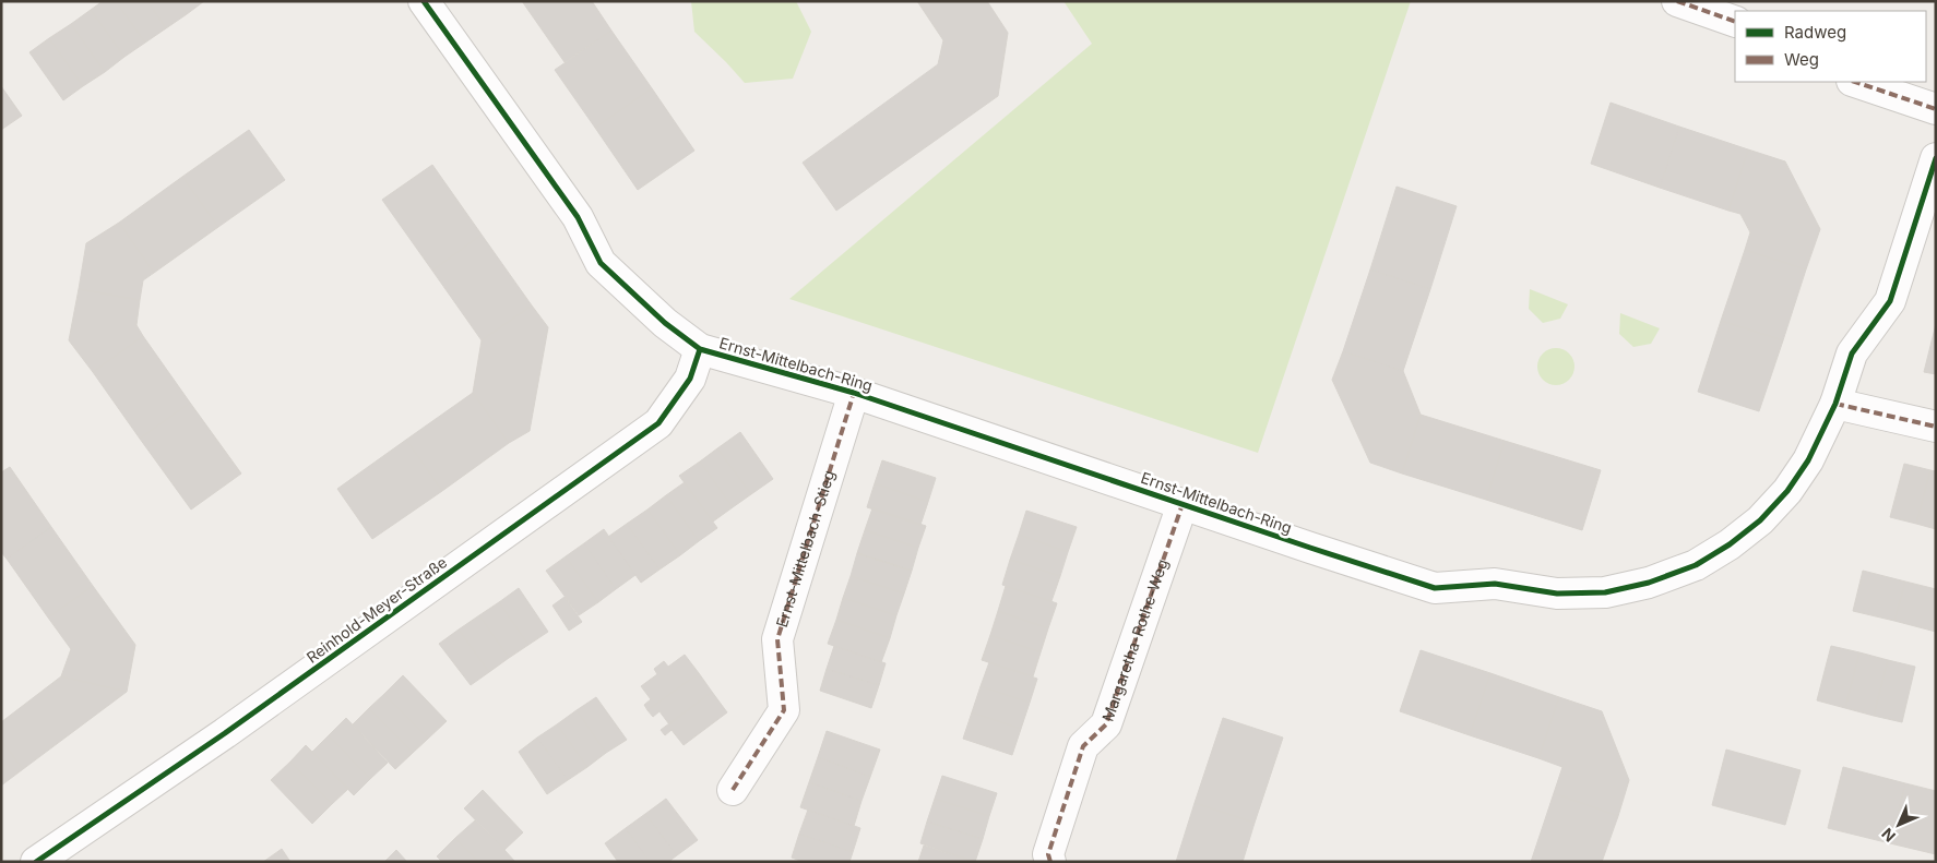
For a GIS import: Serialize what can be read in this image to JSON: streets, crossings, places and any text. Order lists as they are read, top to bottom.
{
  "streets": {
    "street": [
      "Ernst-Mittelbach-Ring",
      "Ernst-Mittelbach-Stieg",
      "Reinhold-Meyer-Straße",
      "Margaretha-Rothe-Weg"
    ]
  },
  "crossings": [
    ["Ernst-Mittelbach-Ring", "Ernst-Mittelbach-Stieg"],
    ["Ernst-Mittelbach-Ring", "Reinhold-Meyer-Straße"],
    ["Ernst-Mittelbach-Ring", "Margaretha-Rothe-Weg"]
  ],
  "legend": ["Radweg", "Weg"],
  "north": "bottom left"
}
